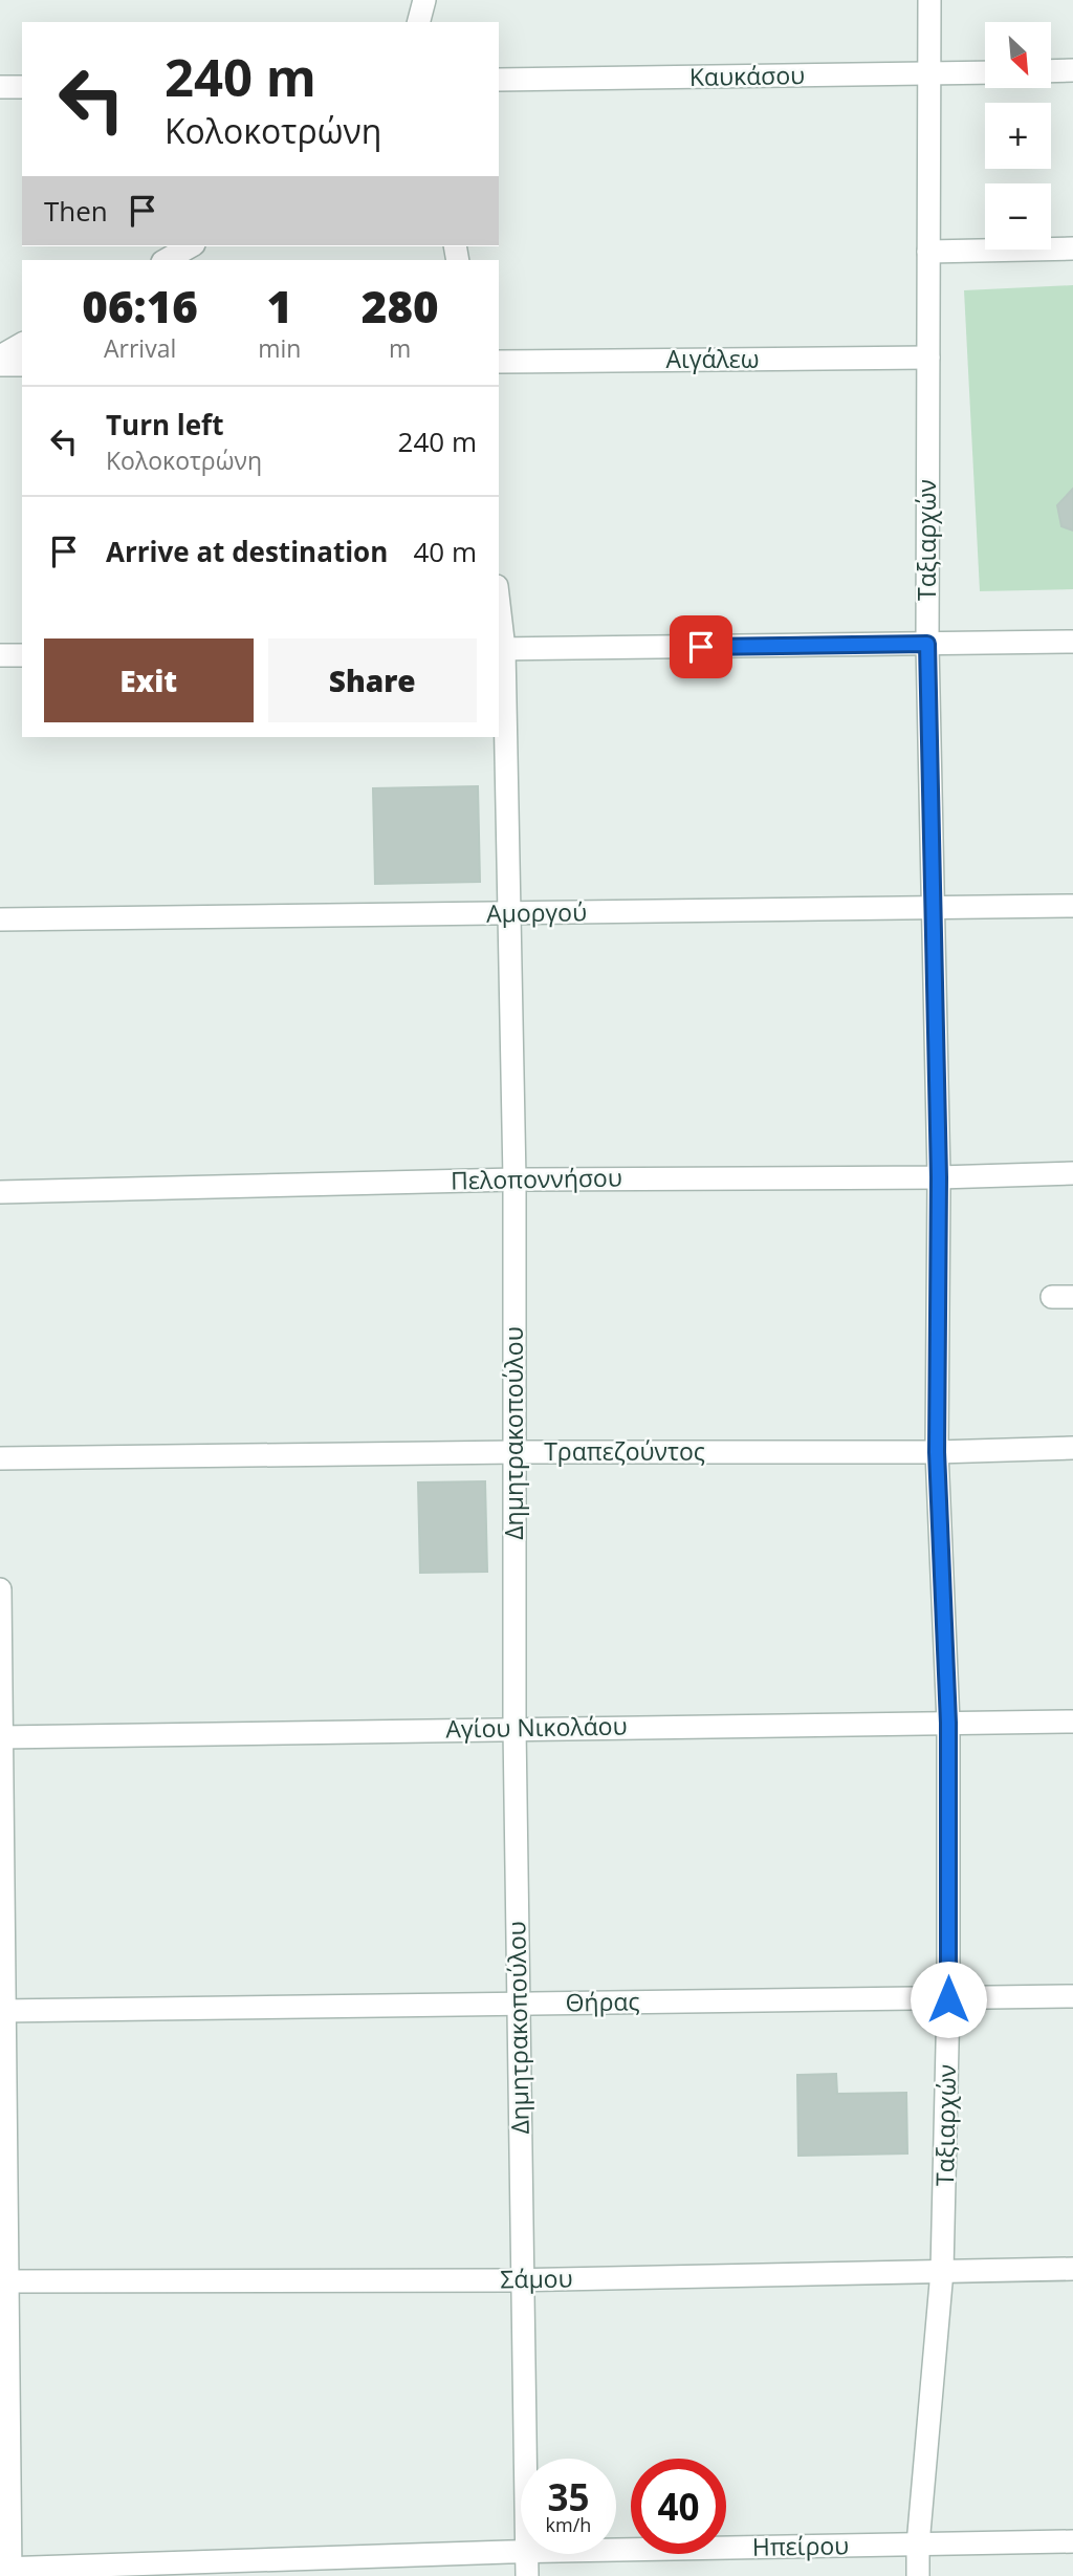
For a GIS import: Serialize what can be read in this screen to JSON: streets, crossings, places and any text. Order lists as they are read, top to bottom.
{
  "streets": {
    "street": [
      "Καυκάσου",
      "Αιγάλεω",
      "Ταξιαρχών",
      "Αμοργού",
      "Πελοποννήσου",
      "Δημητρακοπούλου",
      "Τραπεζούντος",
      "Αγίου Νικολάου",
      "Θήρας",
      "Σάμου",
      "Ηπείρου"
    ]
  },
  "crossings": [
    ["Καυκάσου", "Ταξιαρχών"],
    ["Αιγάλεω", "Ταξιαρχών"],
    ["Ταξιαρχών", "Αμοργού"],
    ["Ταξιαρχών", "Πελοποννήσου"],
    ["Ταξιαρχών", "Τραπεζούντος"],
    ["Ταξιαρχών", "Αγίου Νικολάου"],
    ["Ταξιαρχών", "Θήρας"],
    ["Ταξιαρχών", "Σάμου"],
    ["Ταξιαρχών", "Ηπείρου"],
    ["Αμοργού", "Δημητρακοπούλου"],
    ["Πελοποννήσου", "Δημητρακοπούλου"],
    ["Δημητρακοπούλου", "Τραπεζούντος"],
    ["Δημητρακοπούλου", "Αγίου Νικολάου"],
    ["Δημητρακοπούλου", "Θήρας"],
    ["Δημητρακοπούλου", "Σάμου"]
  ],
  "north": "bottom right",
  "page": {
    "map_buttons": ["+", "−"],
    "turn": ["240 m", "Κολοκοτρώνη"],
    "then": "Then",
    "eta": [
      "06:16",
      "Arrival",
      "1",
      "min",
      "280",
      "m"
    ],
    "list": [
      {
        "name": "Turn left",
        "note": "Κολοκοτρώνη",
        "value": "240 m"
      },
      {
        "name": "Arrive at destination",
        "value": "40 m"
      }
    ],
    "buttons": ["Exit", "Share"],
    "speed": "35 km/h",
    "limit": "40"
  }
}
